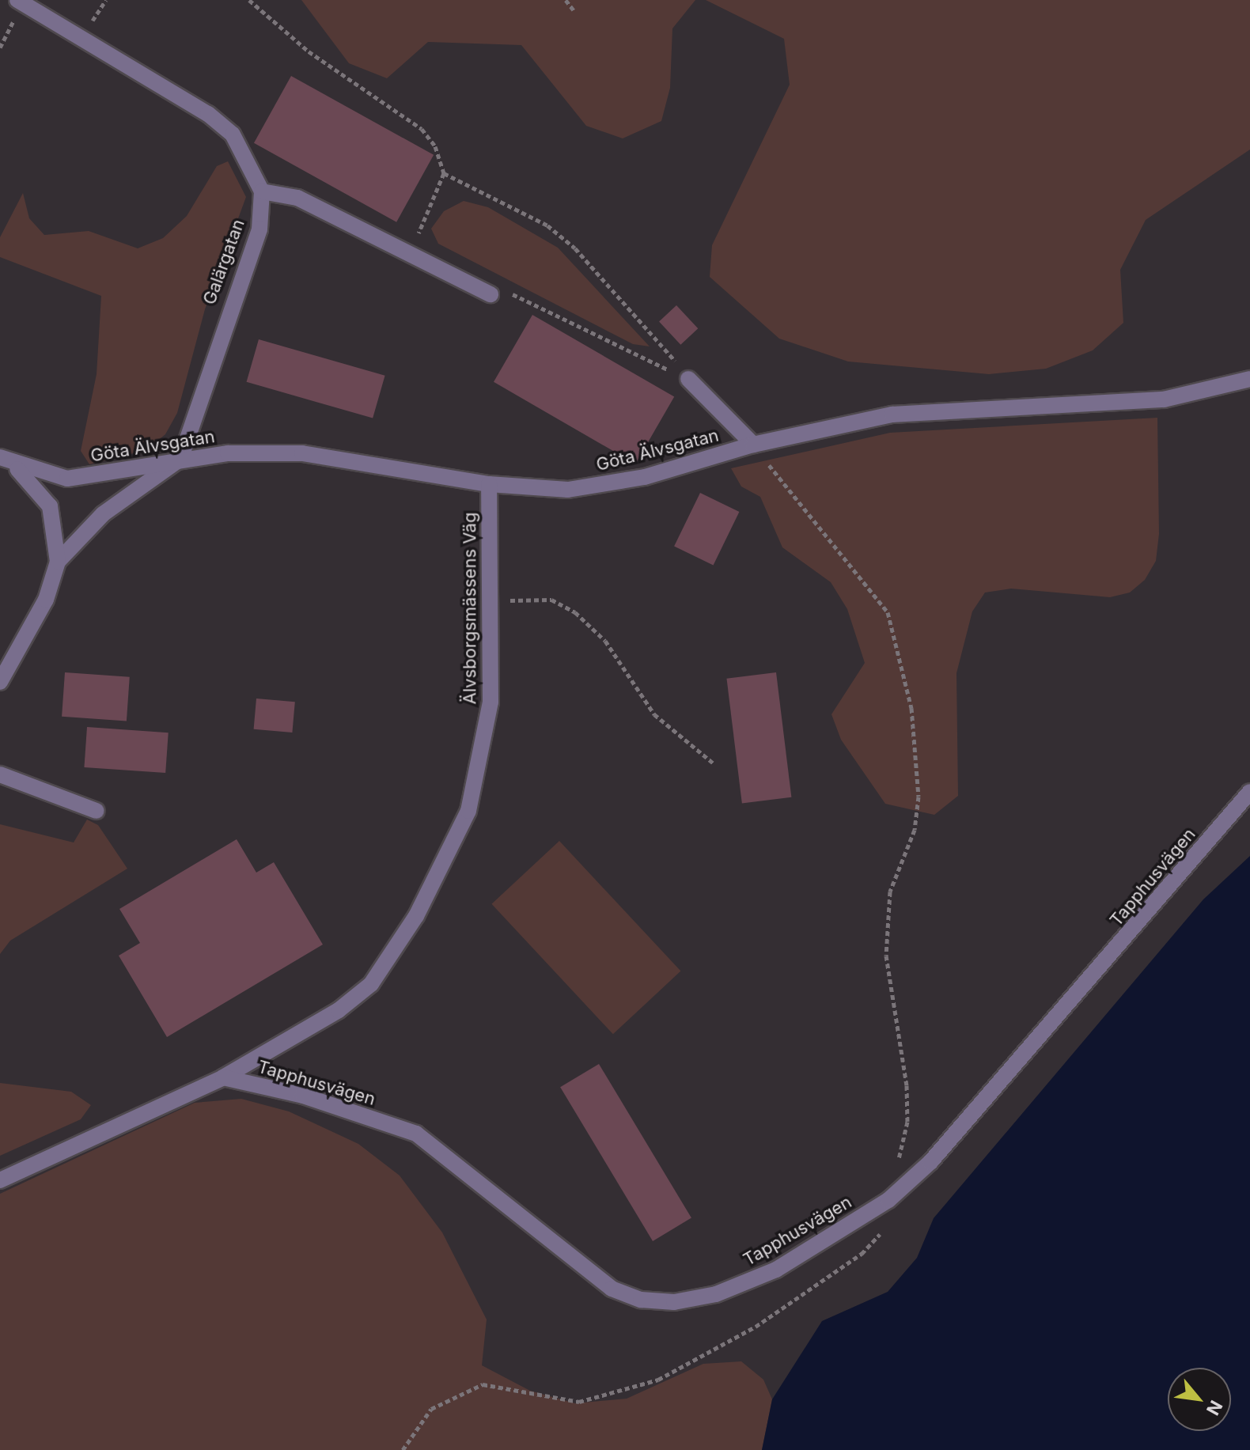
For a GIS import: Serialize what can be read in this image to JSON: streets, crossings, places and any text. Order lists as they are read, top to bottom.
{
  "streets": {
    "lane": [
      "Galärgatan",
      "Göta Älvsgatan",
      "Älvsborgsmässens Väg",
      "Tapphusvägen"
    ]
  },
  "crossings": [
    ["Galärgatan", "Göta Älvsgatan"],
    ["Göta Älvsgatan", "Älvsborgsmässens Väg"],
    ["Älvsborgsmässens Väg", "Tapphusvägen"]
  ],
  "north": "bottom right"
}
